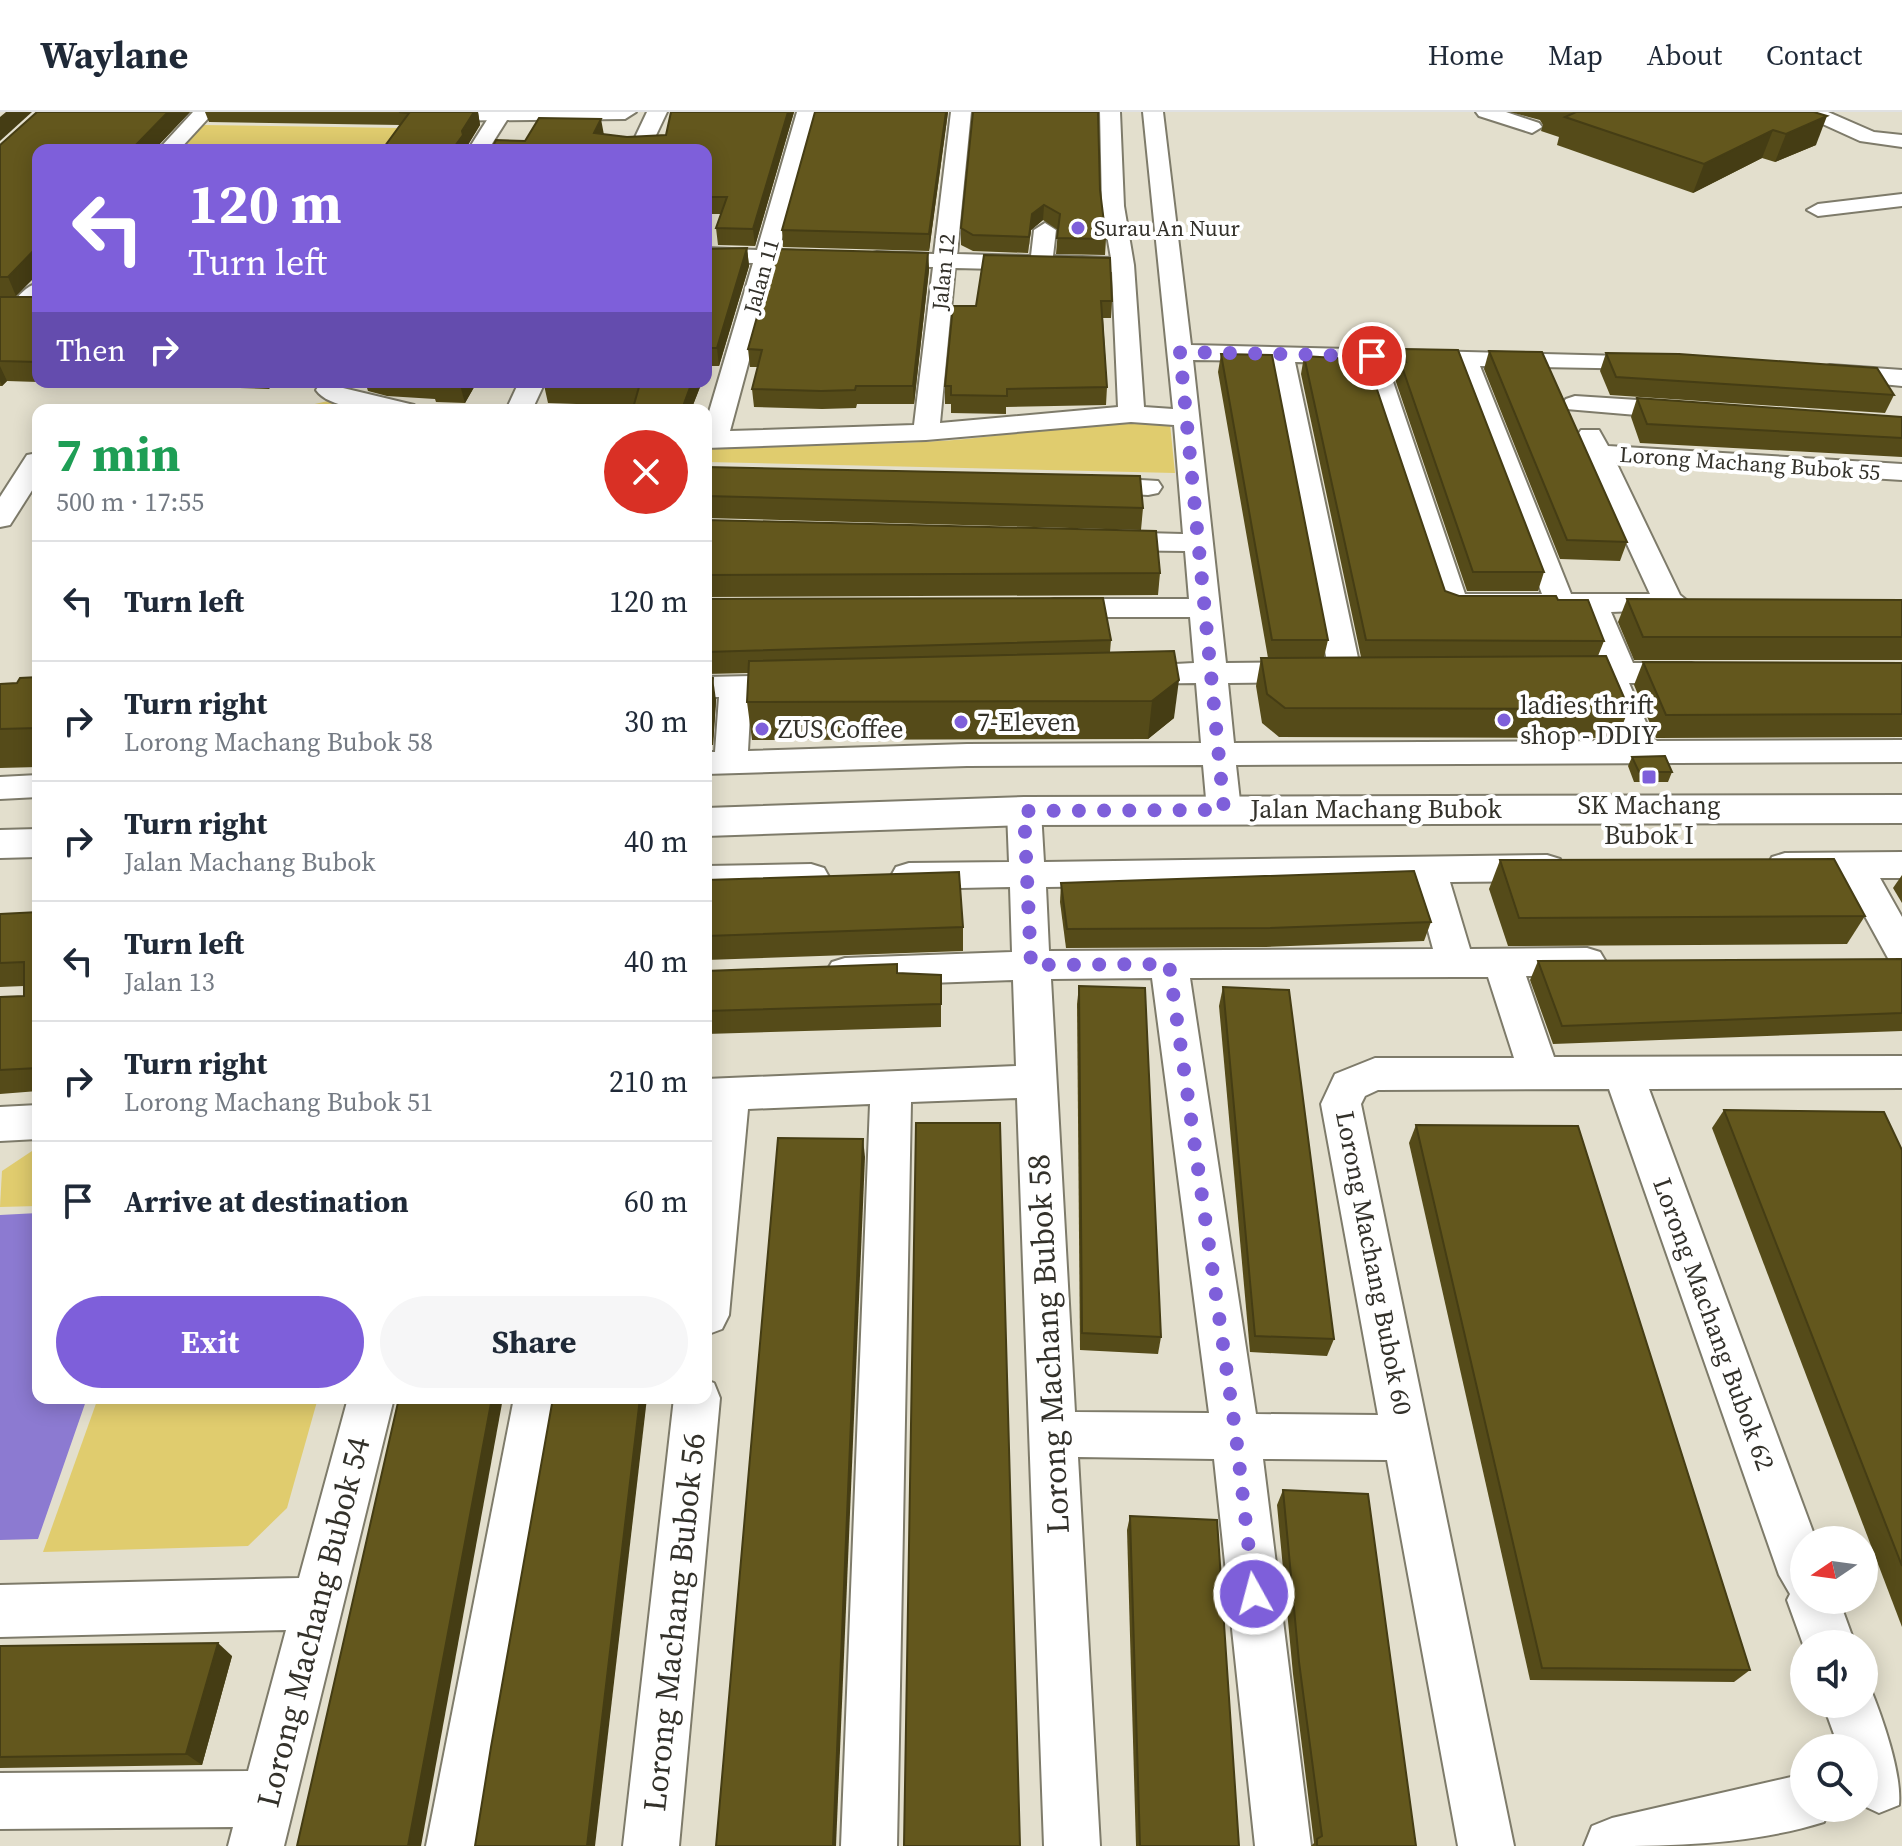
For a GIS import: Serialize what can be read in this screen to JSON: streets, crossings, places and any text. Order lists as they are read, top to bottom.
{
  "streets": {
    "main road": ["Jalan Machang Bubok"],
    "street": [
      "Jalan 12",
      "Jalan 11",
      "Lorong Machang Bubok 55",
      "Lorong Machang Bubok 60",
      "Lorong Machang Bubok 62",
      "Lorong Machang Bubok 58",
      "Lorong Machang Bubok 54",
      "Lorong Machang Bubok 56"
    ]
  },
  "crossings": [
    ["Jalan Machang Bubok", "Lorong Machang Bubok 58"],
    ["Lorong Machang Bubok 60", "Lorong Machang Bubok 62"]
  ],
  "places": {
    "other": [
      "Surau An Nuur",
      "ladies thrift shop - DDIY",
      "7-Eleven",
      "ZUS Coffee"
    ],
    "transit": ["SK Machang Bubok I"]
  },
  "north": "left",
  "page": {
    "header": "Waylane",
    "nav": [
      "Home",
      "Map",
      "About",
      "Contact"
    ],
    "turn": ["120 m", "Turn left"],
    "then": "Then",
    "heading": ["7 min", "500 m · 17:55"],
    "list": [
      {
        "name": "Turn left",
        "value": "120 m"
      },
      {
        "name": "Turn right",
        "note": "Lorong Machang Bubok 58",
        "value": "30 m"
      },
      {
        "name": "Turn right",
        "note": "Jalan Machang Bubok",
        "value": "40 m"
      },
      {
        "name": "Turn left",
        "note": "Jalan 13",
        "value": "40 m"
      },
      {
        "name": "Turn right",
        "note": "Lorong Machang Bubok 51",
        "value": "210 m"
      },
      {
        "name": "Arrive at destination",
        "value": "60 m"
      }
    ],
    "buttons": ["Exit", "Share"]
  }
}
